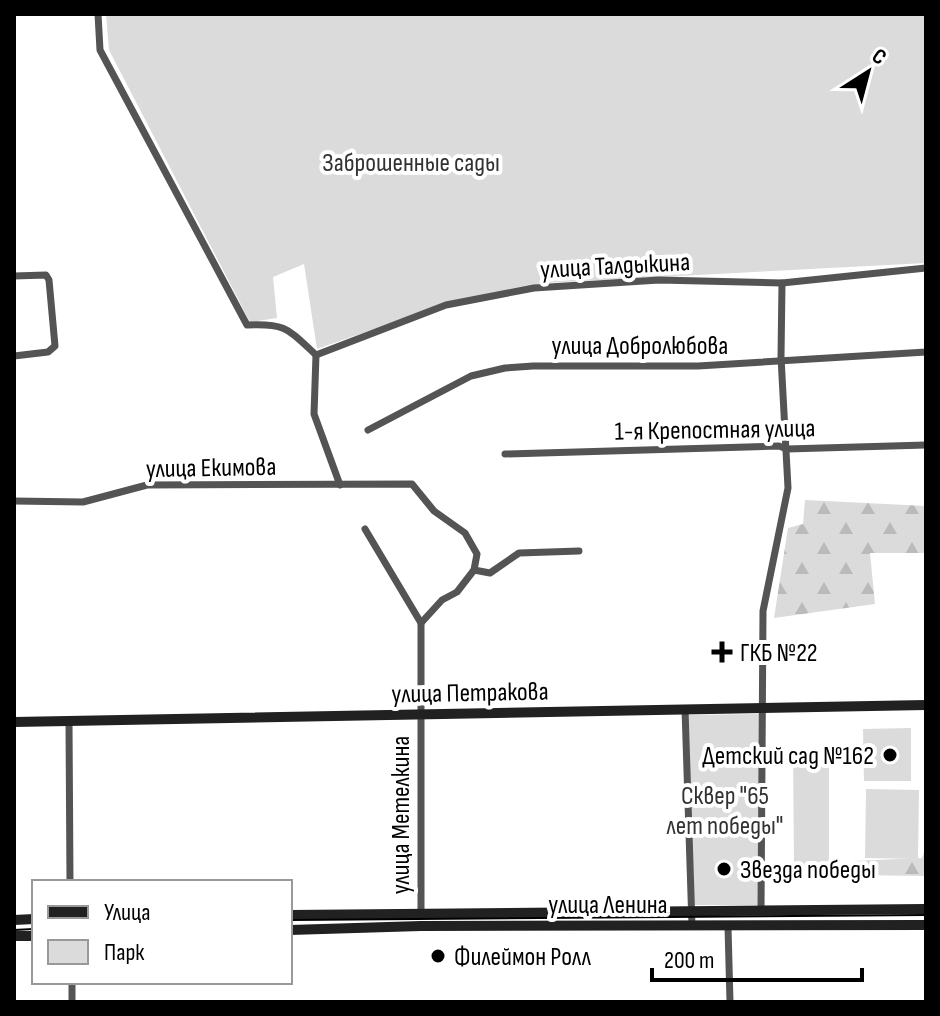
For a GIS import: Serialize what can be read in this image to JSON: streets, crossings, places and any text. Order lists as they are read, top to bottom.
{
  "streets": {
    "main road": ["улица Петракова", "улица Ленина"],
    "street": [
      "улица Талдыкина",
      "улица Добролюбова",
      "1-я Крепостная улица",
      "улица Екимова",
      "улица Метелкина"
    ]
  },
  "crossings": [
    ["улица Петракова", "улица Метелкина"],
    ["улица Метелкина", "улица Ленина"]
  ],
  "parks": ["Заброшенные сады", "Сквер \"65 лет победы\""],
  "places": {
    "health": ["ГКБ №22"],
    "other": ["Детский сад №162", "Звезда победы", "Филеймон Ролл"]
  },
  "legend": ["Улица", "Парк"],
  "scale_bar": "200 m",
  "north": "top right"
}
